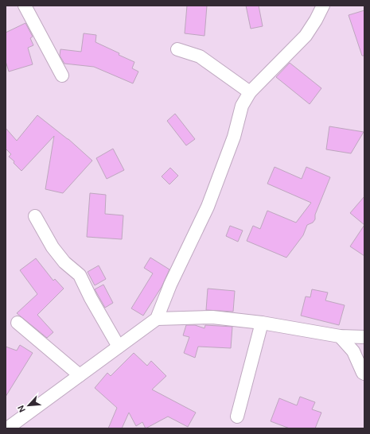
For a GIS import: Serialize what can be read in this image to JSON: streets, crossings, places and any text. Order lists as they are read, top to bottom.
{
  "north": "bottom left"
}
